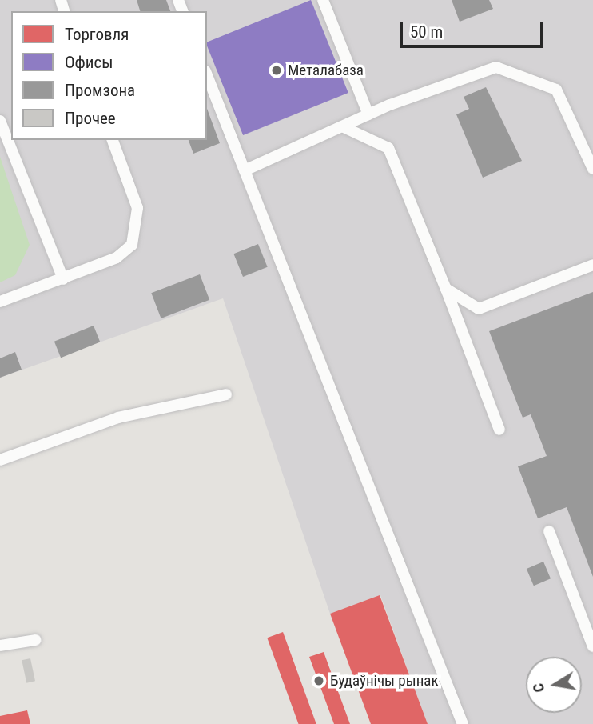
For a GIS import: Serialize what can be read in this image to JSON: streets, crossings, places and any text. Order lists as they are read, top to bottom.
{
  "places": ["Металабаза", "Будаўнічы рынак"],
  "legend": [
    "Торговля",
    "Офисы",
    "Промзона",
    "Прочее"
  ],
  "scale_bar": "50 m",
  "north": "left"
}
